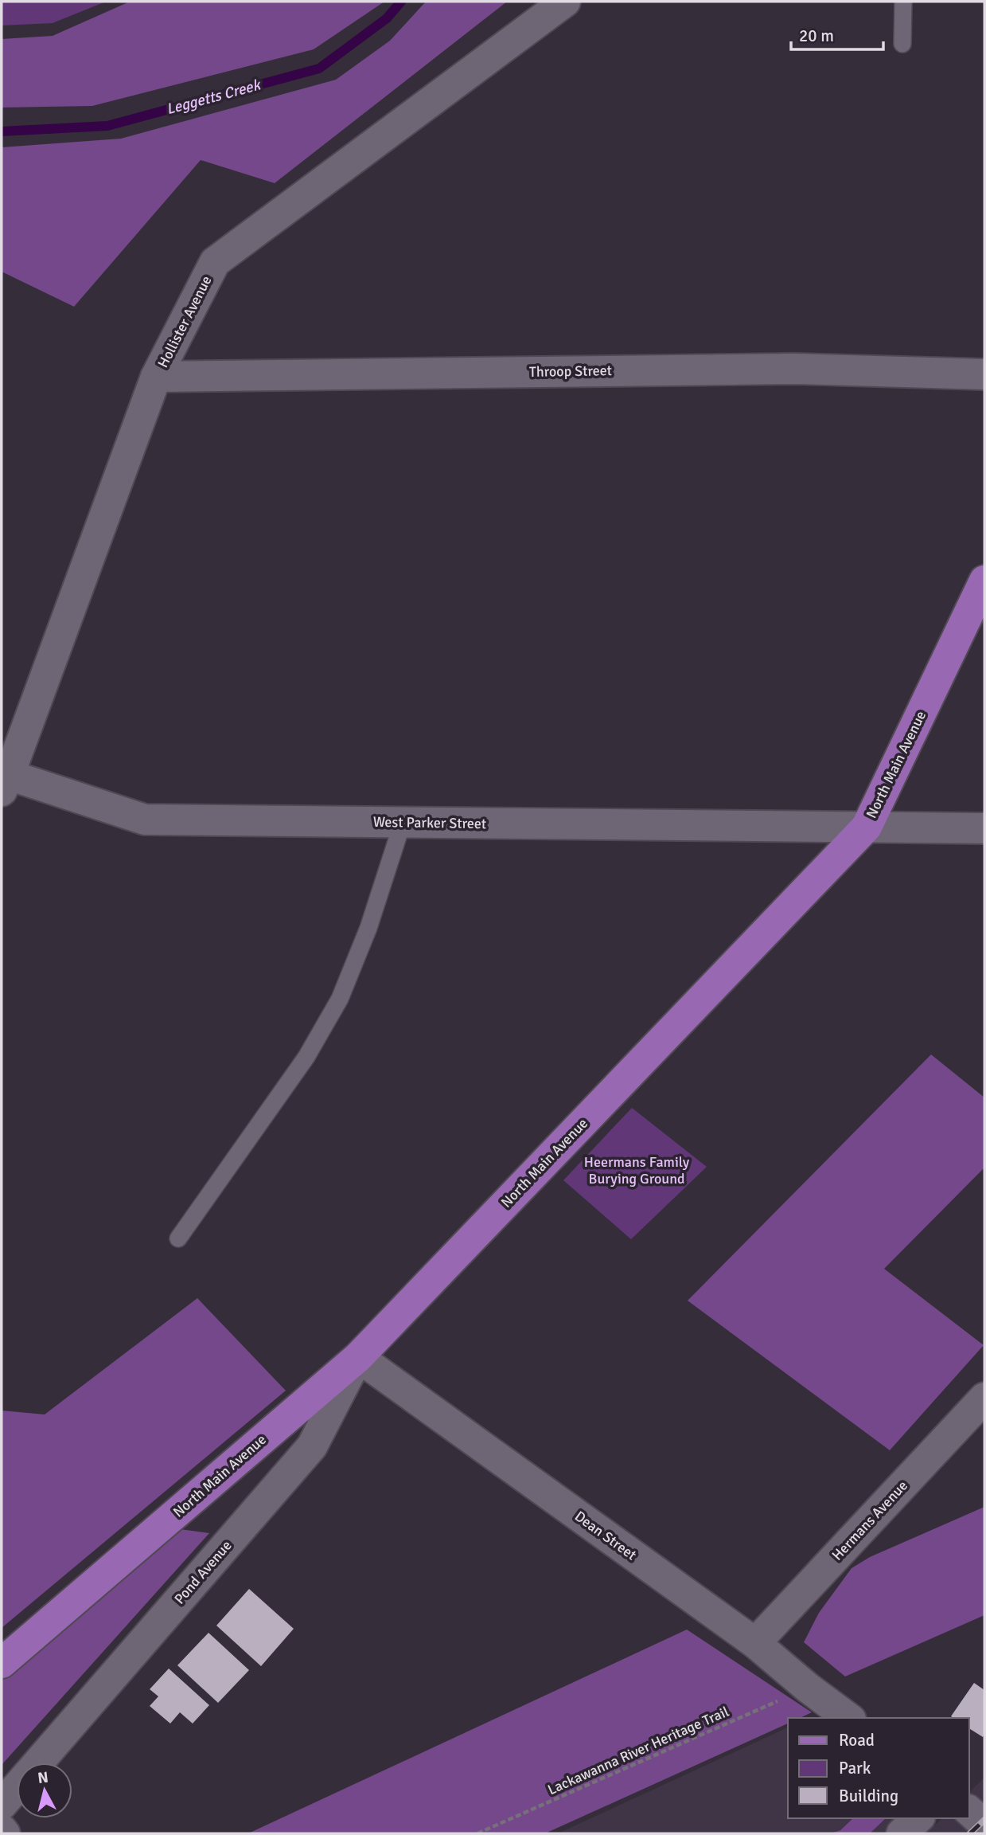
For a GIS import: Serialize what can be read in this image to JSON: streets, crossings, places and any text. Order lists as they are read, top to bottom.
{
  "streets": {
    "main road": ["North Main Avenue"],
    "street": [
      "Hollister Avenue",
      "Throop Street",
      "West Parker Street",
      "Hermans Avenue",
      "Dean Street",
      "Pond Avenue"
    ],
    "path": ["Lackawanna River Heritage Trail"]
  },
  "crossings": [
    ["Hollister Avenue", "Throop Street"],
    ["Hollister Avenue", "West Parker Street"],
    ["North Main Avenue", "West Parker Street"],
    ["North Main Avenue", "Dean Street"],
    ["North Main Avenue", "Pond Avenue"],
    ["Hermans Avenue", "Dean Street"],
    ["Dean Street", "Pond Avenue"],
    ["Dean Street", "Lackawanna River Heritage Trail"]
  ],
  "water": ["Leggetts Creek"],
  "parks": ["Heermans Family Burying Ground"],
  "legend": ["Road", "Park", "Building"],
  "scale_bar": "20 m",
  "north": "top"
}
